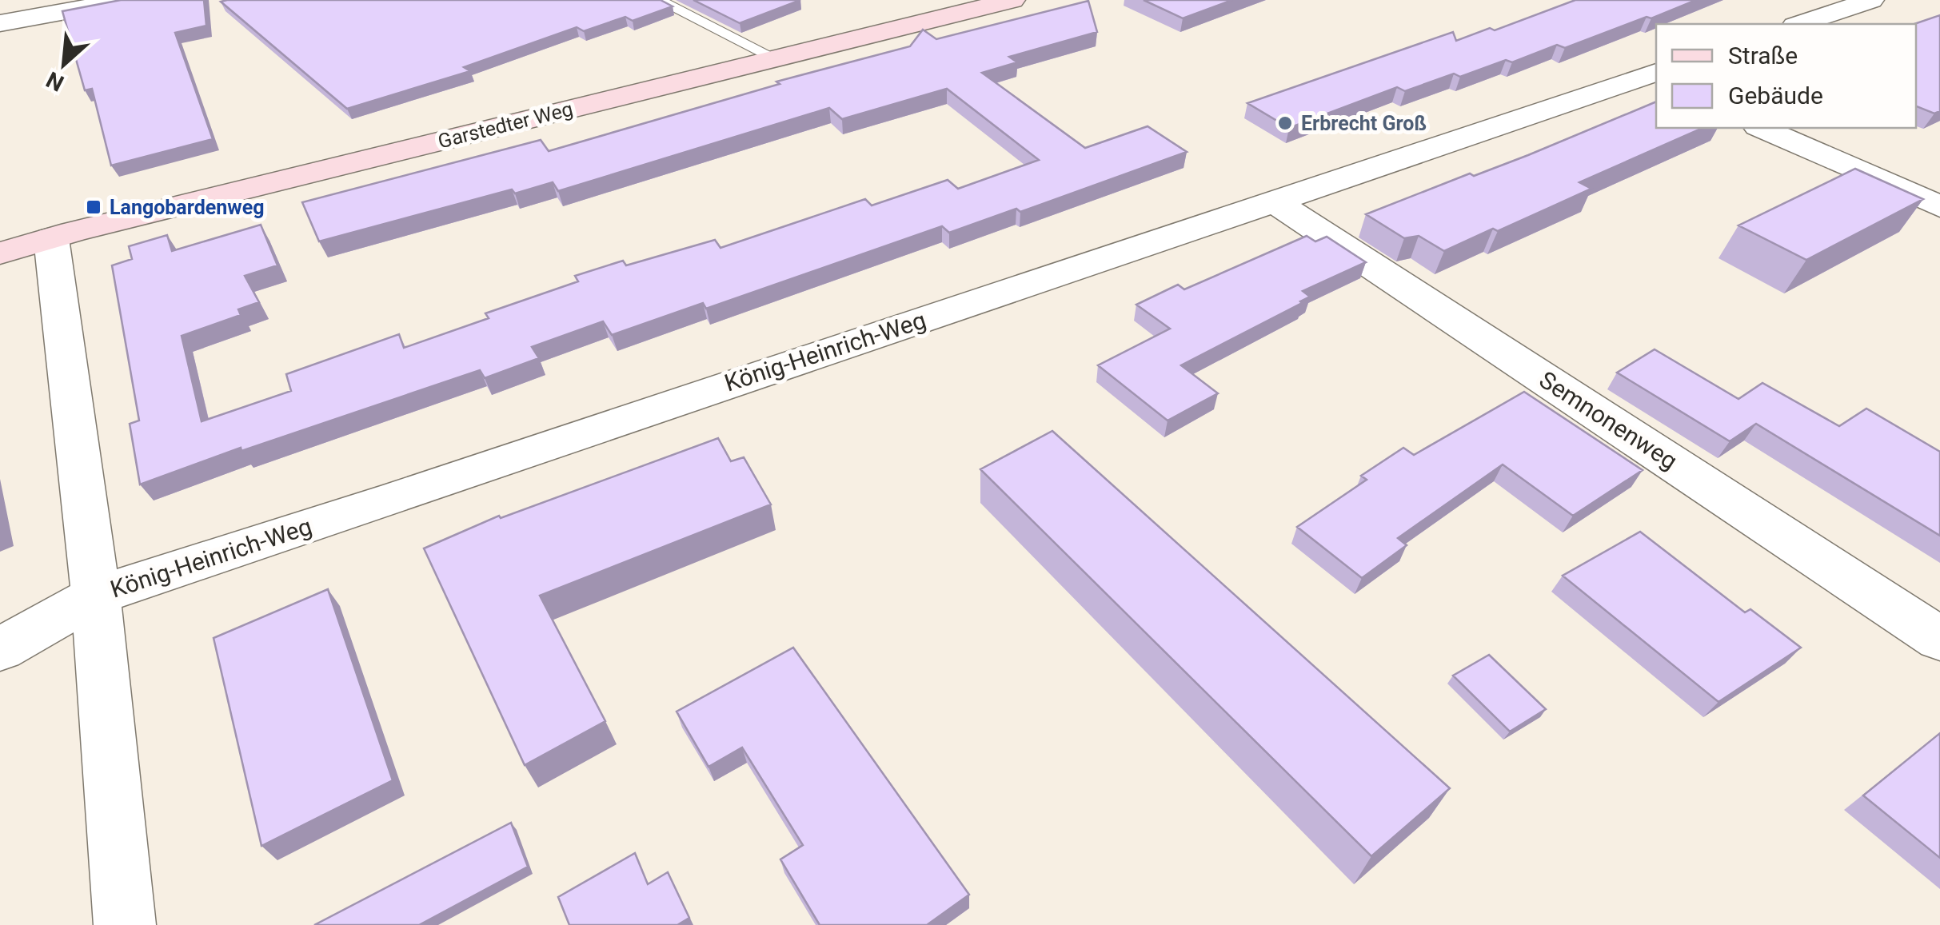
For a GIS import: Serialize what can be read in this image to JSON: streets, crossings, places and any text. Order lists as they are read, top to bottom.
{
  "streets": {
    "main road": ["Garstedter Weg"],
    "street": ["König-Heinrich-Weg", "Semnonenweg"]
  },
  "crossings": [
    ["König-Heinrich-Weg", "Semnonenweg"]
  ],
  "places": {
    "other": ["Erbrecht Groß"],
    "transit": ["Langobardenweg"]
  },
  "legend": ["Straße", "Gebäude"],
  "north": "bottom left"
}
